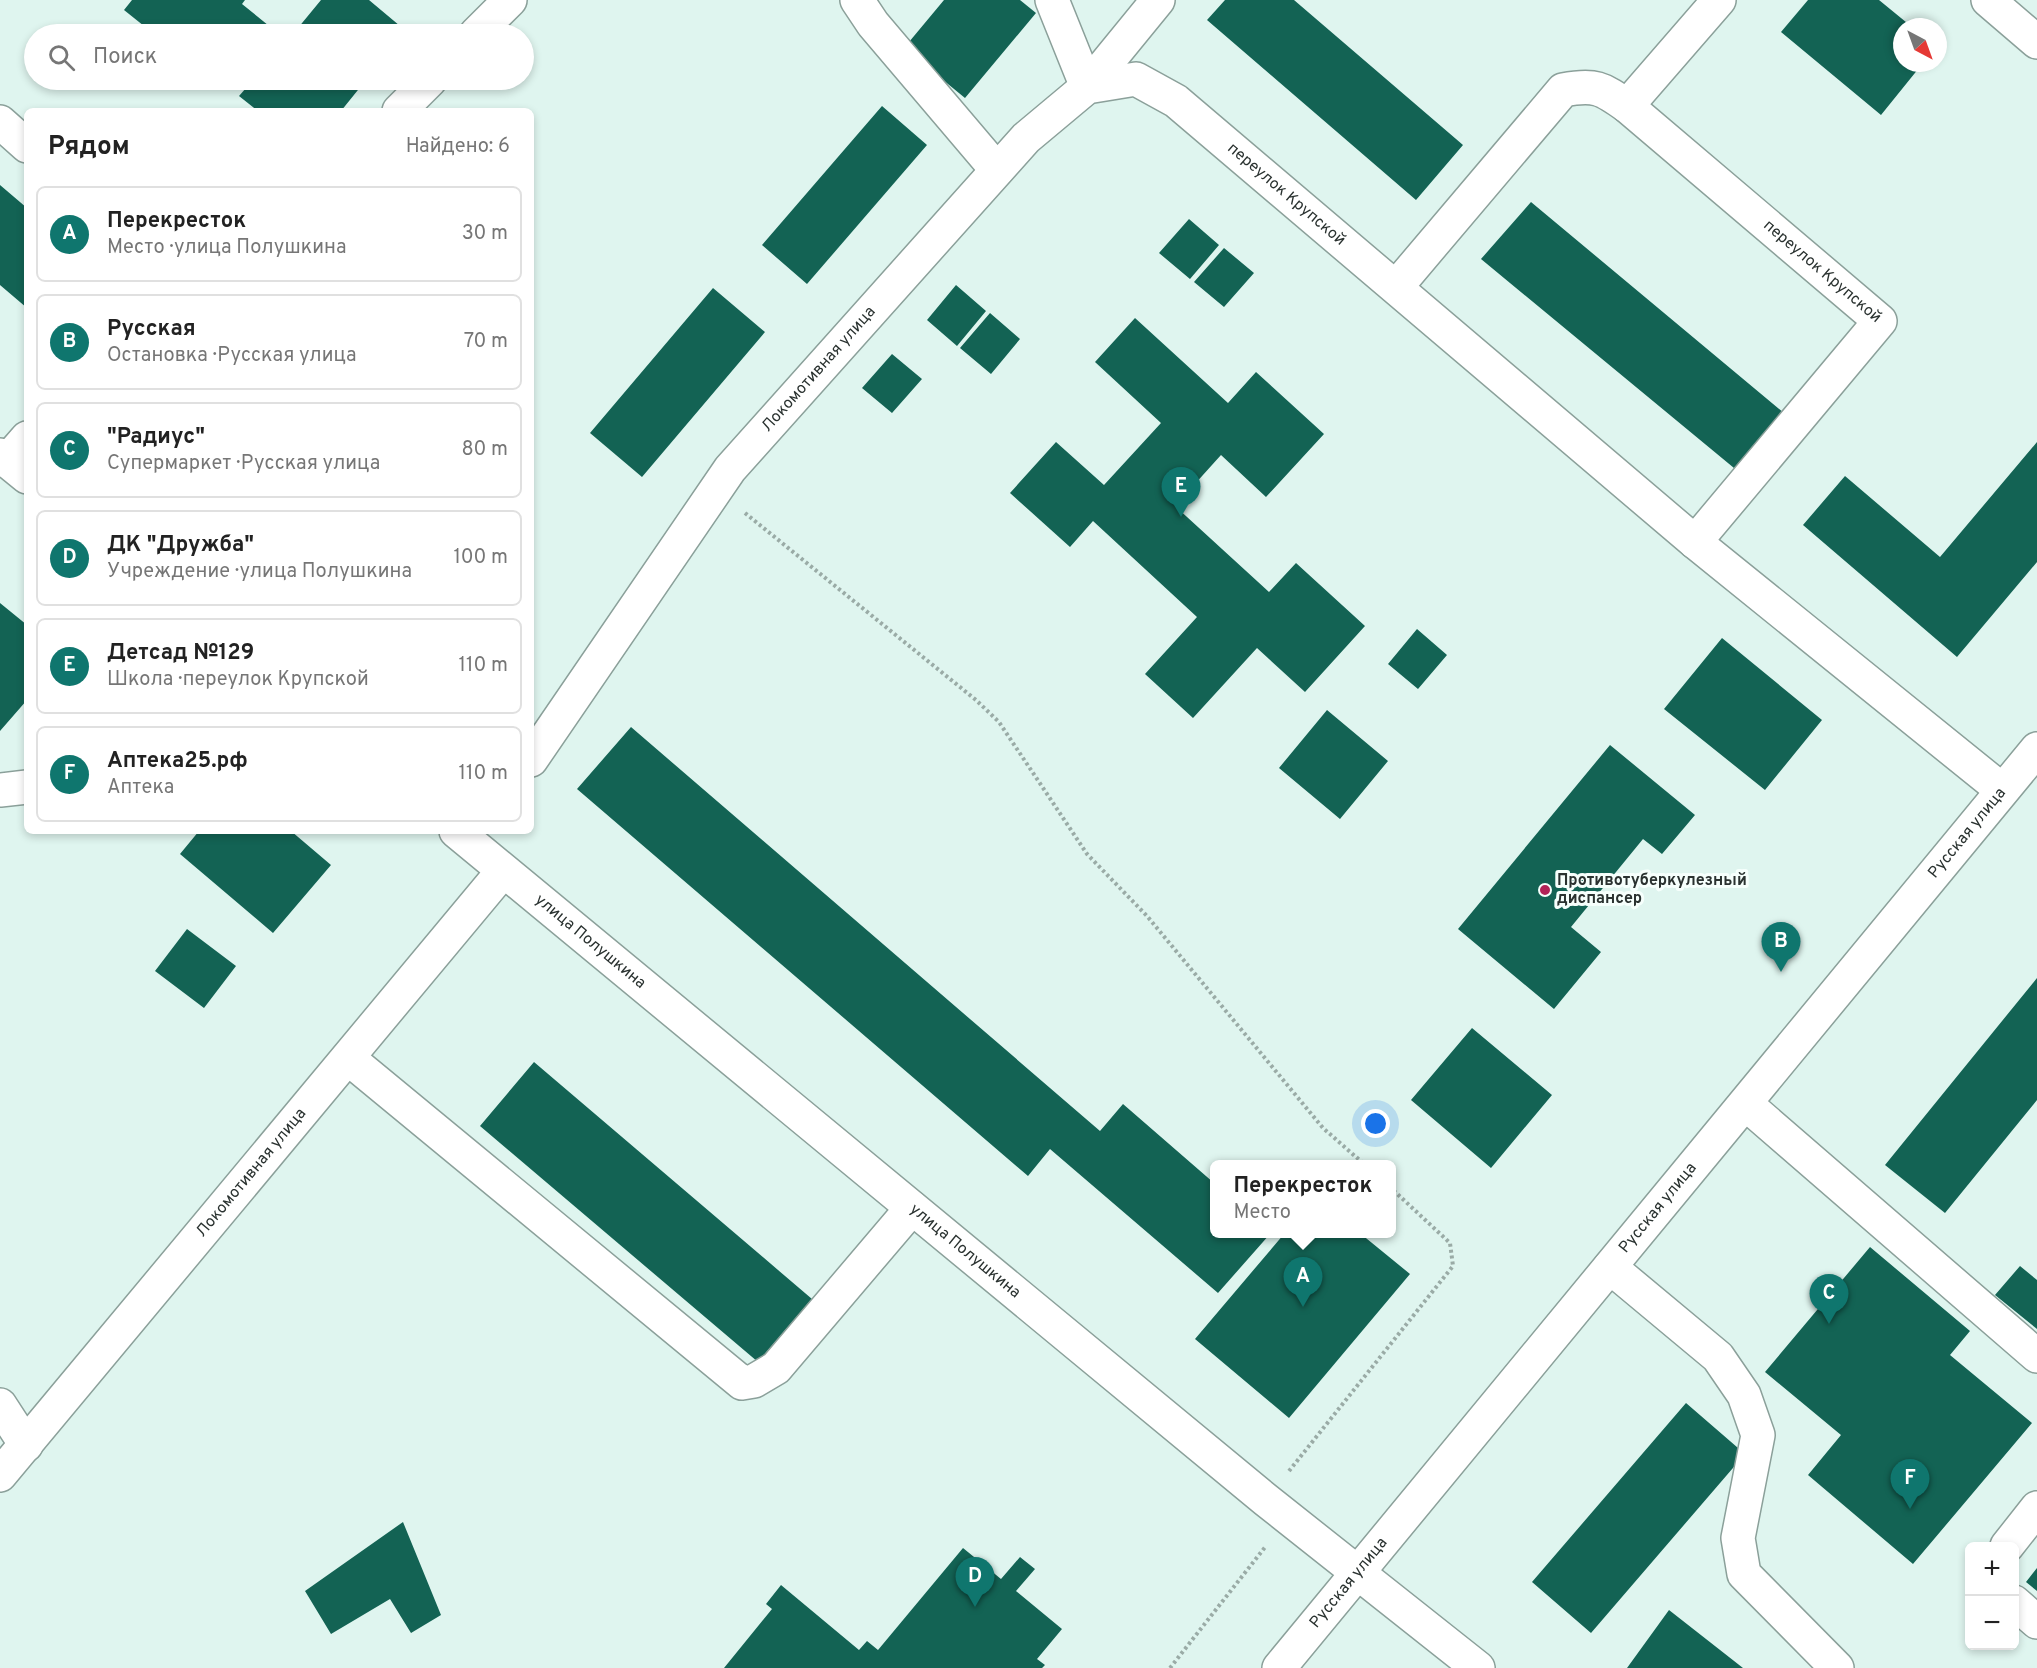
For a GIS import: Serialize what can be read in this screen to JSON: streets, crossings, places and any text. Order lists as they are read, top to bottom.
{
  "streets": {
    "street": [
      "переулок Крупской",
      "Локомотивная улица",
      "Русская улица",
      "улица Полушкина"
    ]
  },
  "crossings": [
    ["переулок Крупской", "Локомотивная улица"],
    ["переулок Крупской", "Русская улица"],
    ["Локомотивная улица", "улица Полушкина"],
    ["Русская улица", "улица Полушкина"]
  ],
  "places": ["Противотуберкулезный диспансер"],
  "north": "bottom right",
  "page": {
    "search": "Поиск",
    "heading": ["Рядом", "Найдено: 6"],
    "list": [
      {
        "mark": "A",
        "name": "Перекресток",
        "note": "Место · улица Полушкина",
        "value": "30 m"
      },
      {
        "mark": "B",
        "name": "Русская",
        "note": "Остановка · Русская улица",
        "value": "70 m"
      },
      {
        "mark": "C",
        "name": "\"Радиус\"",
        "note": "Супермаркет · Русская улица",
        "value": "80 m"
      },
      {
        "mark": "D",
        "name": "ДК \"Дружба\"",
        "note": "Учреждение · улица Полушкина",
        "value": "100 m"
      },
      {
        "mark": "E",
        "name": "Детсад №129",
        "note": "Школа · переулок Крупской",
        "value": "110 m"
      },
      {
        "mark": "F",
        "name": "Аптека25.рф",
        "note": "Аптека",
        "value": "110 m"
      }
    ],
    "pins": [
      "E",
      "B",
      "A",
      "C",
      "F",
      "D"
    ],
    "popup": ["Перекресток", "Место"],
    "map_buttons": ["+", "−"]
  }
}
